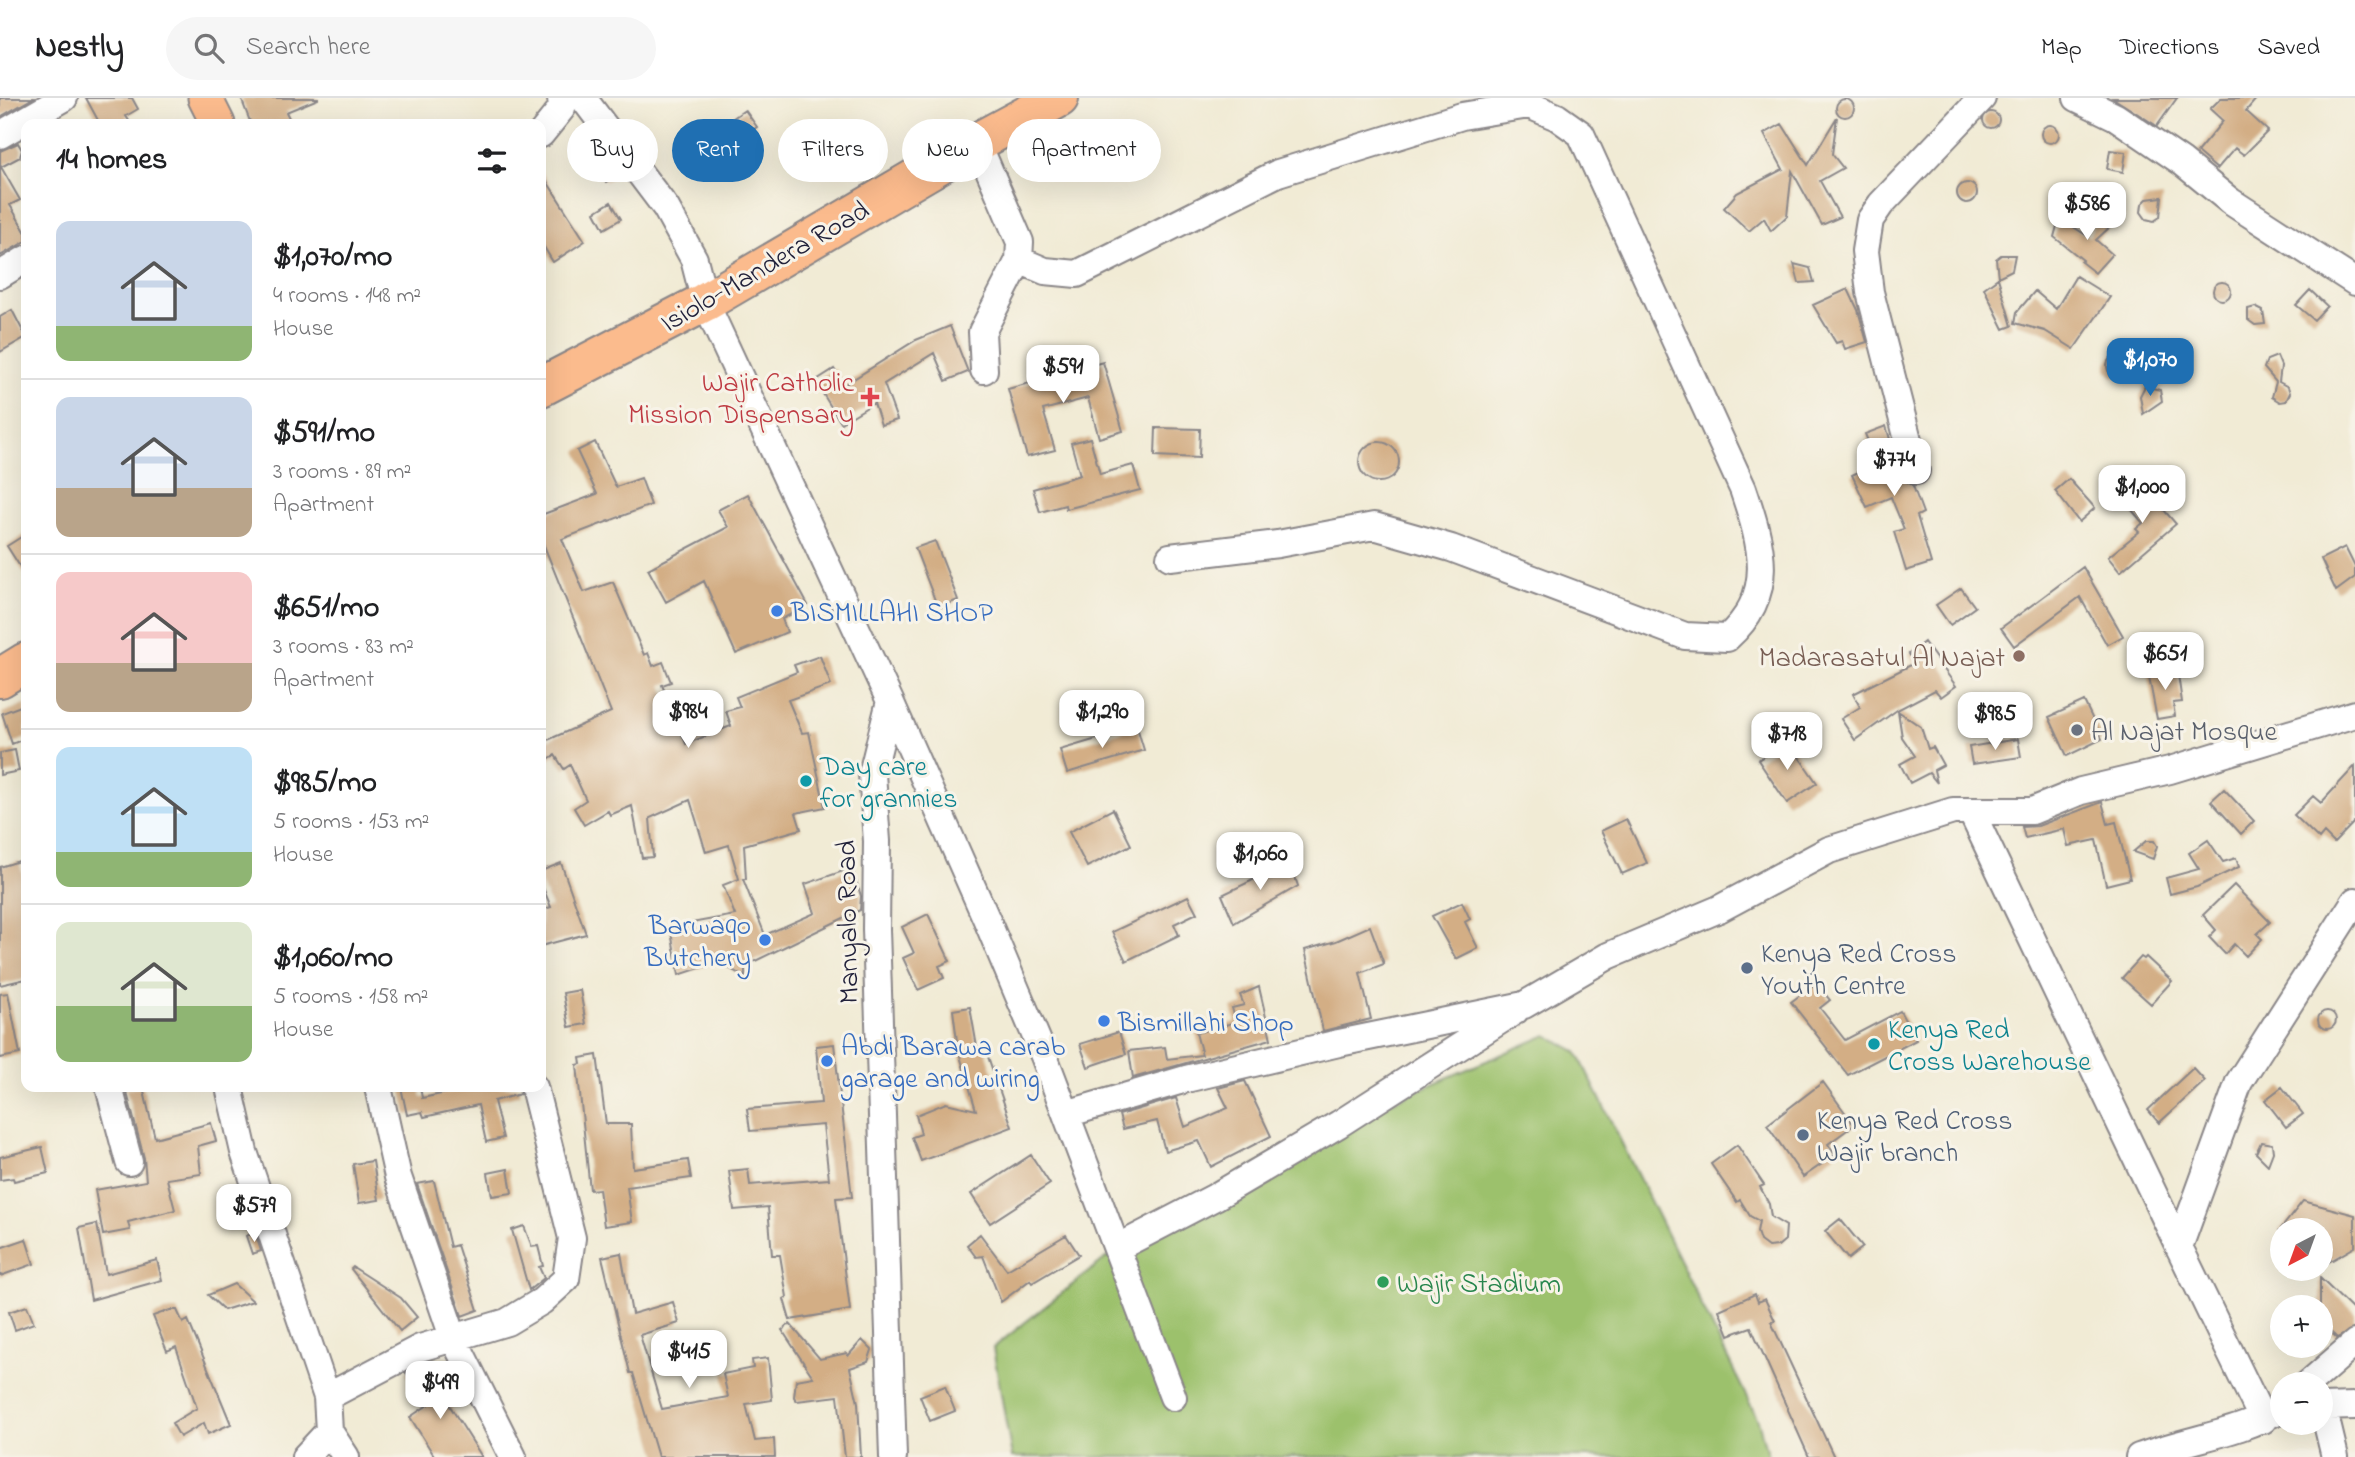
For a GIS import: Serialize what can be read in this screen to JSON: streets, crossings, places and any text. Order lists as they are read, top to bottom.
{
  "streets": {
    "highway": ["Isiolo-Mandera Road"],
    "street": ["Manyalo Road"]
  },
  "places": {
    "health": ["Wajir Catholic Mission Dispensary"],
    "other": [
      "BISMILLAHI SHOP",
      "Madarasatul Al Najat",
      "Al Najat Mosque",
      "Day care for grannies",
      "Barwaqo Butchery",
      "Kenya Red Cross Youth Centre",
      "Bismillahi Shop",
      "Kenya Red Cross Warehouse",
      "Abdi Barawa carab garage and wiring",
      "Kenya Red Cross Wajir branch",
      "Wajir Stadium"
    ]
  },
  "north": "bottom left",
  "page": {
    "header": "Nestly",
    "search": "Search here",
    "nav": ["Map", "Directions", "Saved"],
    "chip": [
      "Buy",
      "Rent",
      "Filters",
      "New",
      "Apartment"
    ],
    "heading": "14 homes",
    "price": [
      "$586",
      "$1,070",
      "$591",
      "$774",
      "$1,000",
      "$651",
      "$984",
      "$1,290",
      "$985",
      "$718",
      "$1,060",
      "$579",
      "$415",
      "$499"
    ],
    "list": [
      {
        "name": "$1,070/mo",
        "note": "4 rooms · 148 m² · House"
      },
      {
        "name": "$591/mo",
        "note": "3 rooms · 89 m² · Apartment"
      },
      {
        "name": "$651/mo",
        "note": "3 rooms · 83 m² · Apartment"
      },
      {
        "name": "$985/mo",
        "note": "5 rooms · 153 m² · House"
      },
      {
        "name": "$1,060/mo",
        "note": "5 rooms · 158 m² · House"
      }
    ],
    "map_buttons": ["+", "−"]
  }
}
